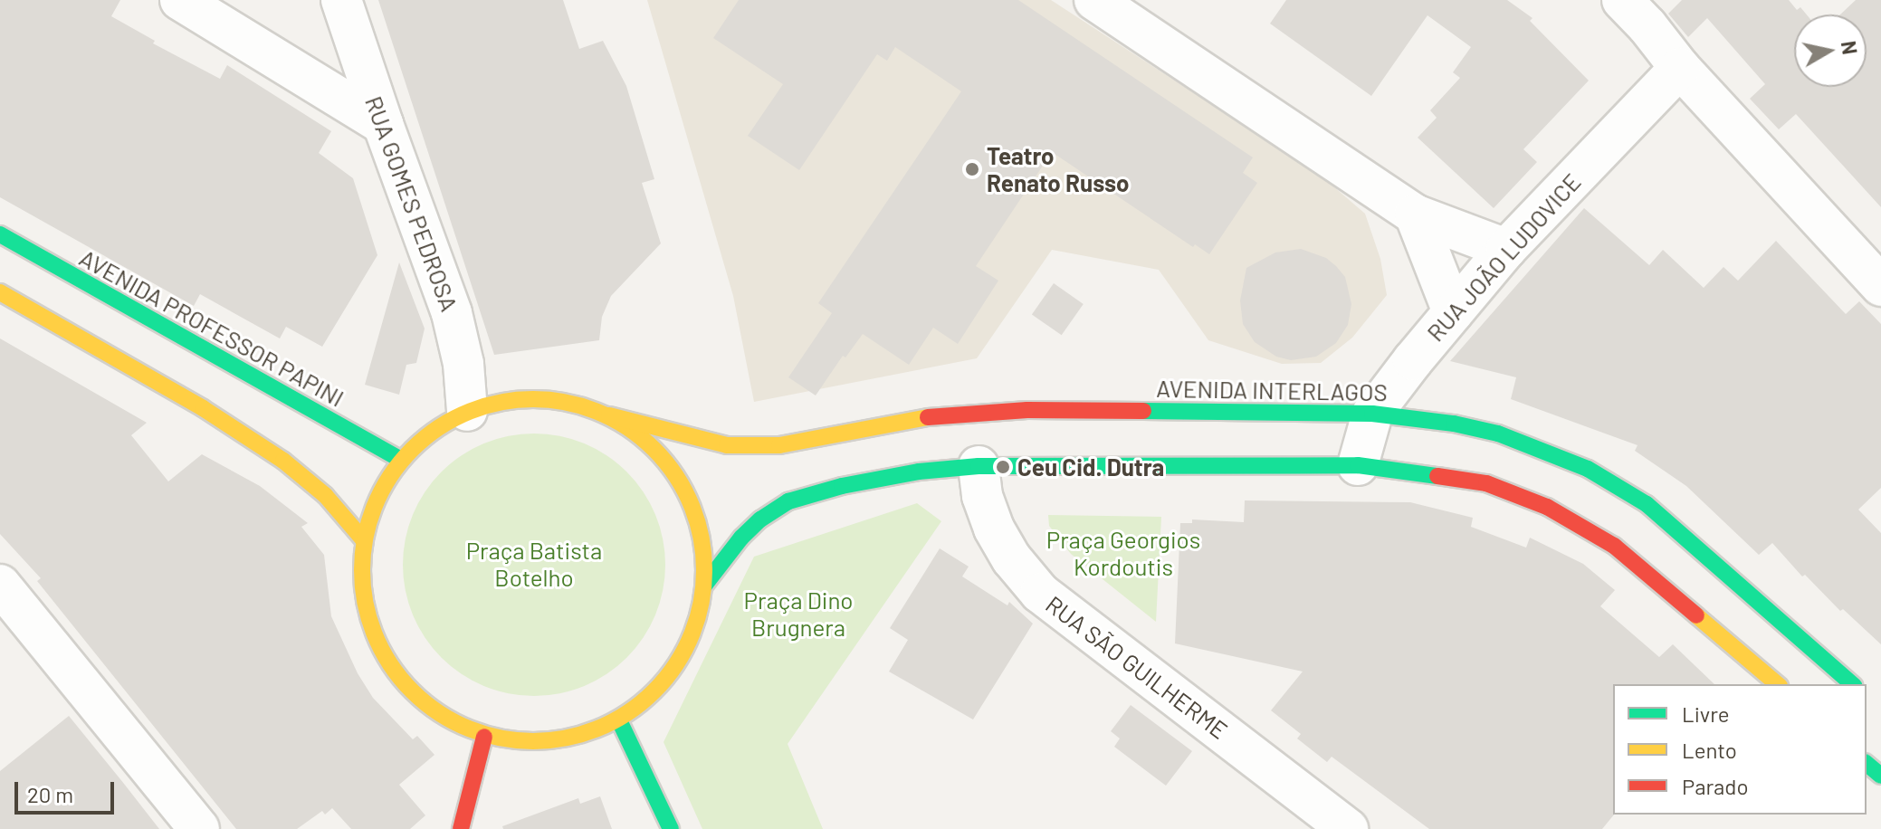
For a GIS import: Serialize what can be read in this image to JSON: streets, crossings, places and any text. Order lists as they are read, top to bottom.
{
  "streets": {
    "main road": ["AVENIDA PROFESSOR PAPINI", "AVENIDA INTERLAGOS"],
    "street": ["RUA GOMES PEDROSA", "RUA JOÃO LUDOVICE", "RUA SÃO GUILHERME"]
  },
  "crossings": [
    ["RUA JOÃO LUDOVICE", "AVENIDA INTERLAGOS"]
  ],
  "parks": ["Praça Georgios Kordoutis", "Praça Batista Botelho", "Praça Dino Brugnera"],
  "places": ["Teatro Renato Russo", "Ceu Cid. Dutra"],
  "legend": ["Livre", "Lento", "Parado"],
  "scale_bar": "20 m",
  "north": "right"
}
